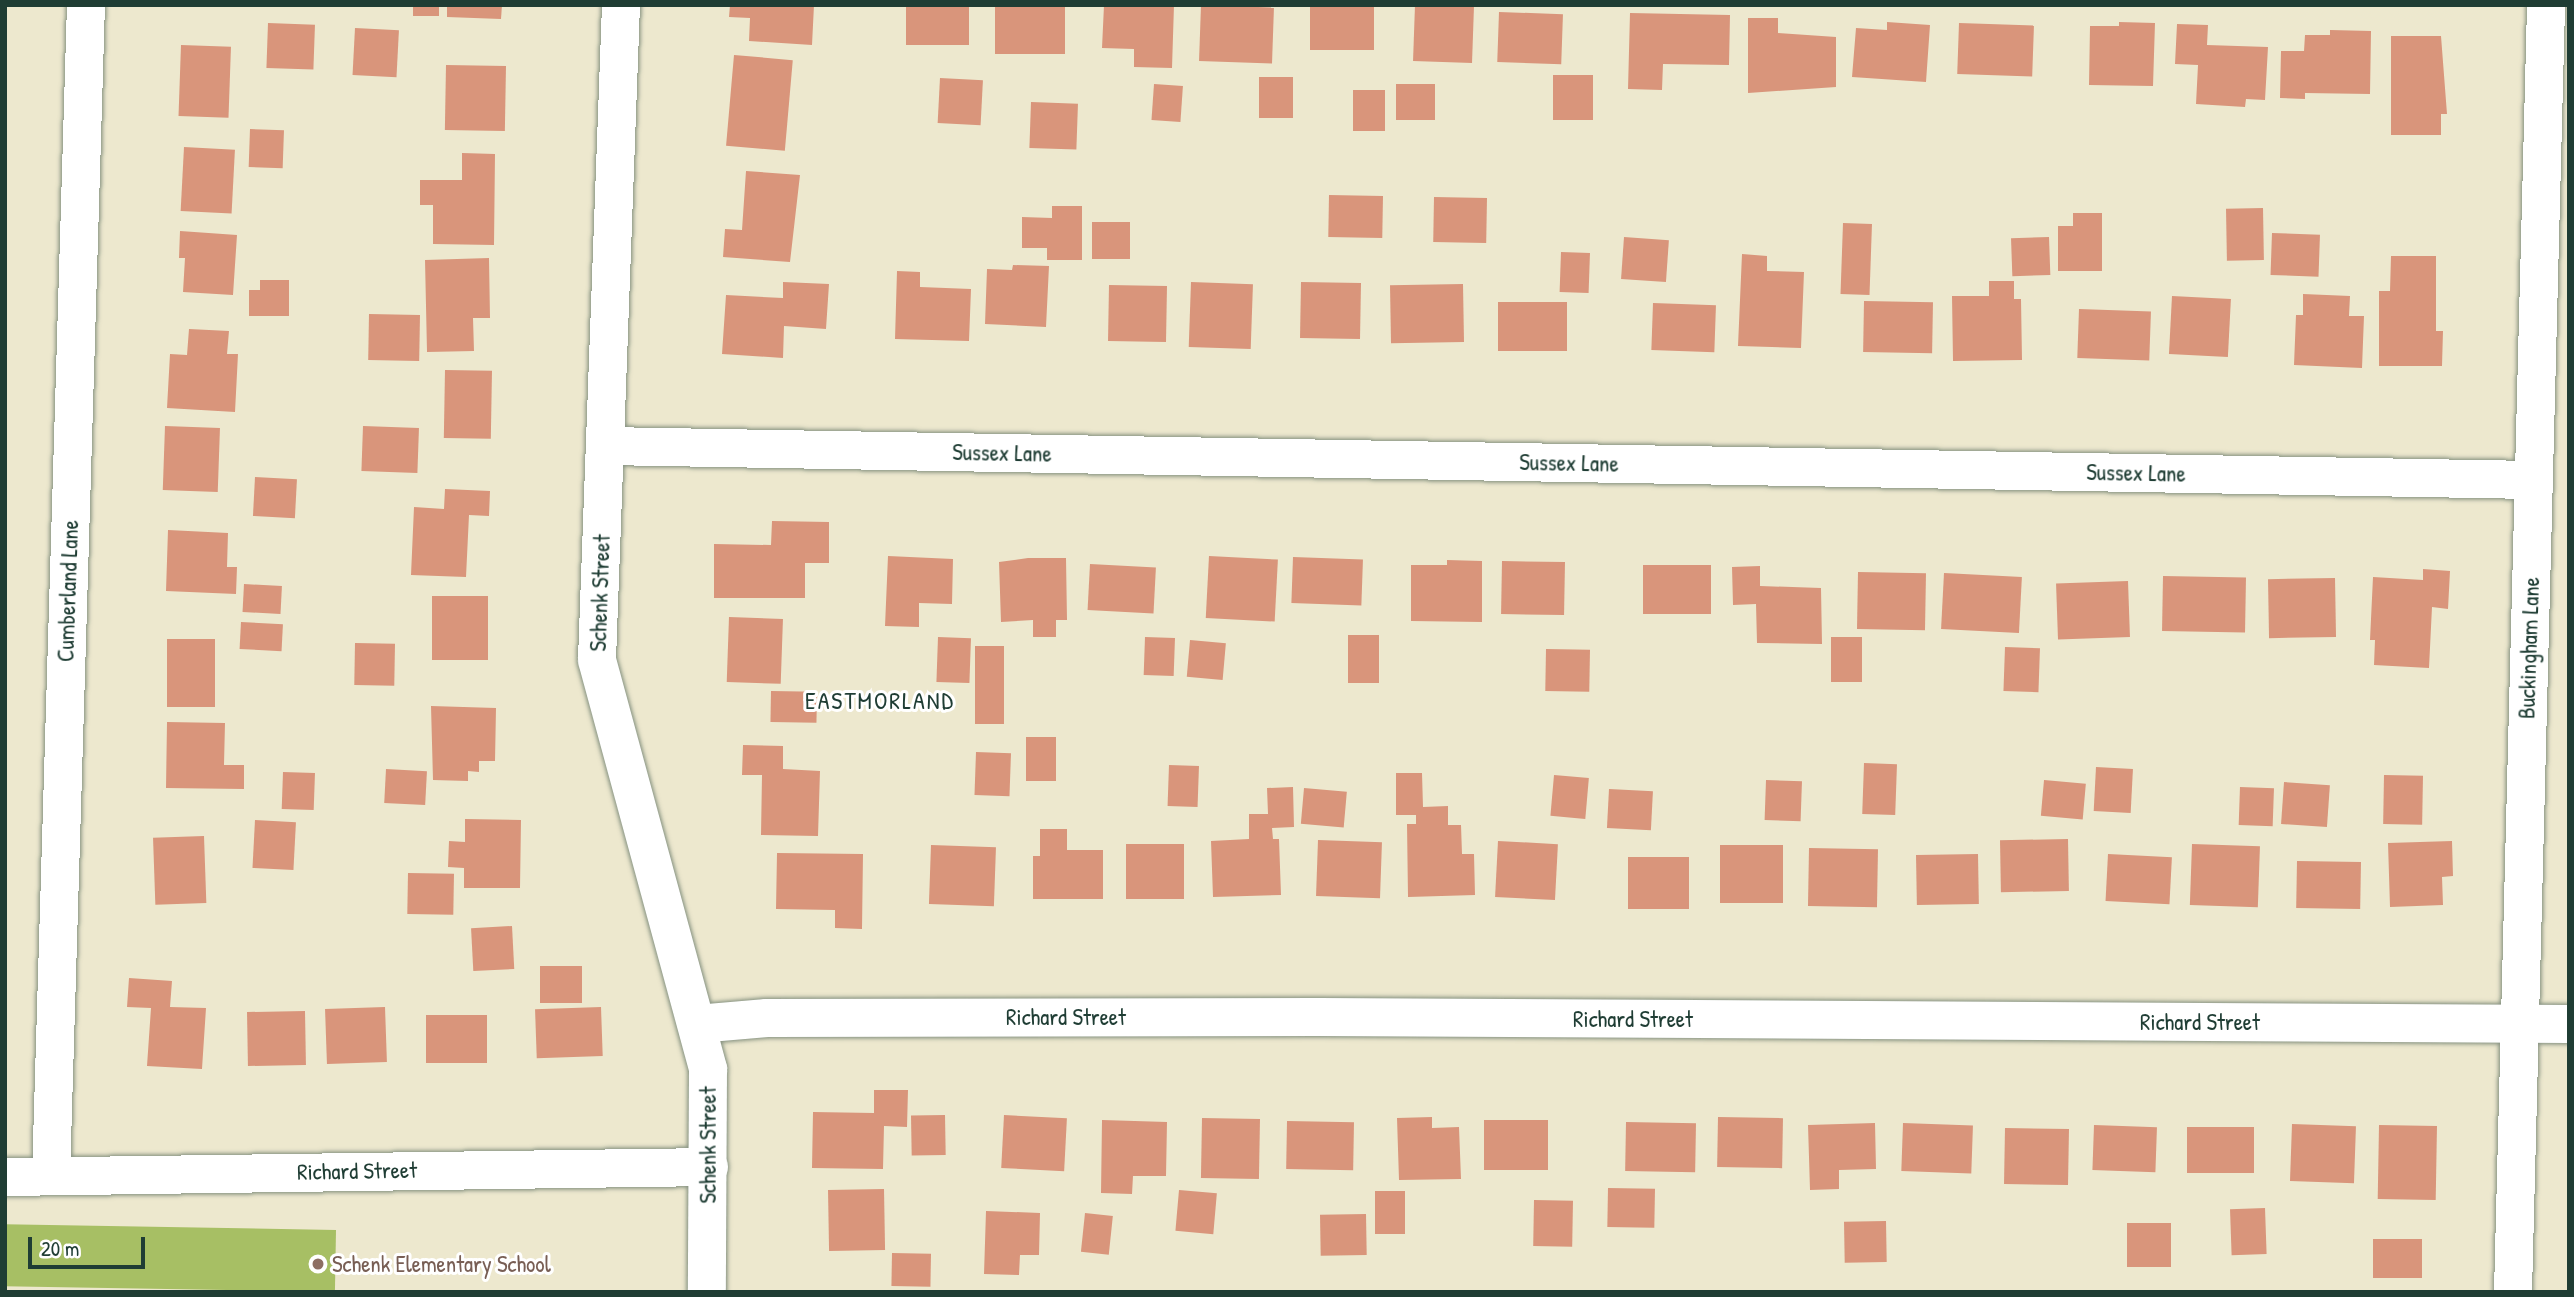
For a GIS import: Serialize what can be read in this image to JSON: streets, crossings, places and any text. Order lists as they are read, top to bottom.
{
  "streets": {
    "street": [
      "Sussex Lane",
      "Cumberland Lane",
      "Schenk Street",
      "Buckingham Lane",
      "Richard Street"
    ]
  },
  "crossings": [
    ["Sussex Lane", "Schenk Street"],
    ["Sussex Lane", "Buckingham Lane"],
    ["Cumberland Lane", "Richard Street"],
    ["Schenk Street", "Richard Street"],
    ["Buckingham Lane", "Richard Street"]
  ],
  "districts": ["EASTMORLAND"],
  "places": ["Schenk Elementary School"],
  "scale_bar": "20 m"
}
